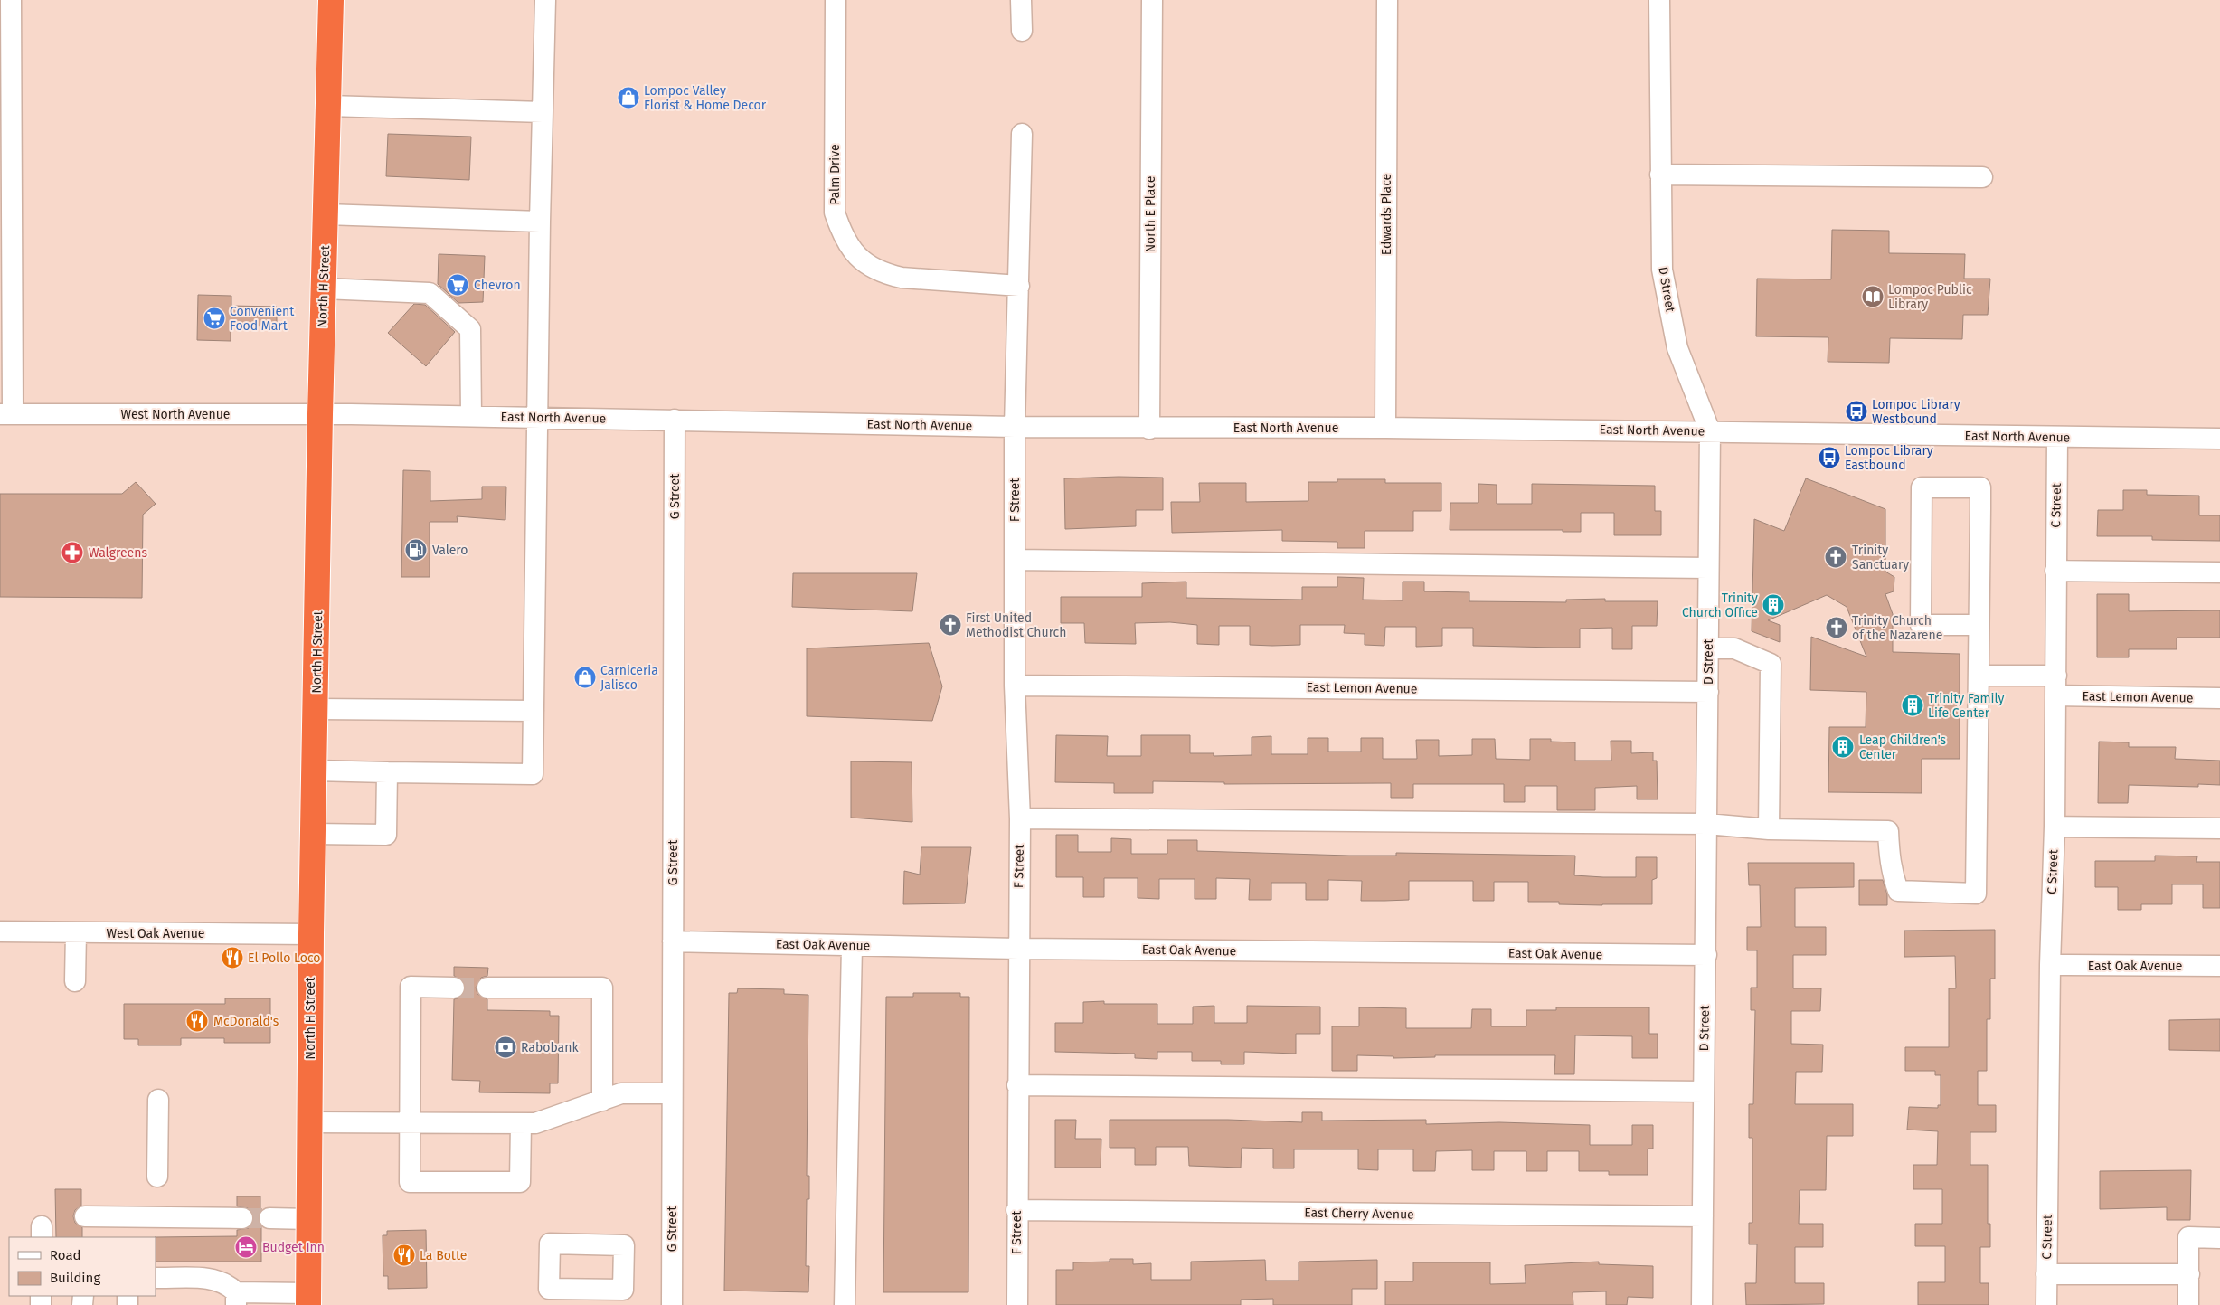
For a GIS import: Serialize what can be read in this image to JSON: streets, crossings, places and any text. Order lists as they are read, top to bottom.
{
  "streets": {
    "highway": ["North H Street"],
    "street": [
      "Palm Drive",
      "North E Place",
      "Edwards Place",
      "D Street",
      "West North Avenue",
      "East North Avenue",
      "G Street",
      "F Street",
      "C Street",
      "East Lemon Avenue",
      "West Oak Avenue",
      "East Oak Avenue",
      "East Cherry Avenue"
    ]
  },
  "crossings": [
    ["North E Place", "East North Avenue"],
    ["Edwards Place", "East North Avenue"],
    ["North H Street", "West North Avenue"],
    ["North H Street", "West Oak Avenue"],
    ["D Street", "East North Avenue"],
    ["D Street", "East Lemon Avenue"],
    ["D Street", "East Oak Avenue"],
    ["D Street", "East Cherry Avenue"],
    ["West North Avenue", "East North Avenue"],
    ["East North Avenue", "G Street"],
    ["East North Avenue", "F Street"],
    ["East North Avenue", "C Street"],
    ["G Street", "East Oak Avenue"],
    ["F Street", "East Lemon Avenue"],
    ["F Street", "East Oak Avenue"],
    ["F Street", "East Cherry Avenue"],
    ["C Street", "East Lemon Avenue"],
    ["C Street", "East Oak Avenue"]
  ],
  "places": {
    "shop": ["Lompoc Valley Florist & Home Decor", "Carniceria Jalisco"],
    "supermarket": ["Chevron", "Convenient Food Mart"],
    "library": ["Lompoc Public Library"],
    "bus stop": ["Lompoc Library Westbound", "Lompoc Library Eastbound"],
    "fuel station": ["Valero"],
    "pharmacy": ["Walgreens"],
    "church": ["Trinity Sanctuary", "First United Methodist Church", "Trinity Church of the Nazarene"],
    "building": ["Trinity Church Office", "Trinity Family Life Center", "Leap Children's Center"],
    "restaurant": ["El Pollo Loco", "McDonald's", "La Botte"],
    "bank": ["Rabobank"],
    "hotel": ["Budget Inn"]
  },
  "legend": ["Road", "Building"]
}
